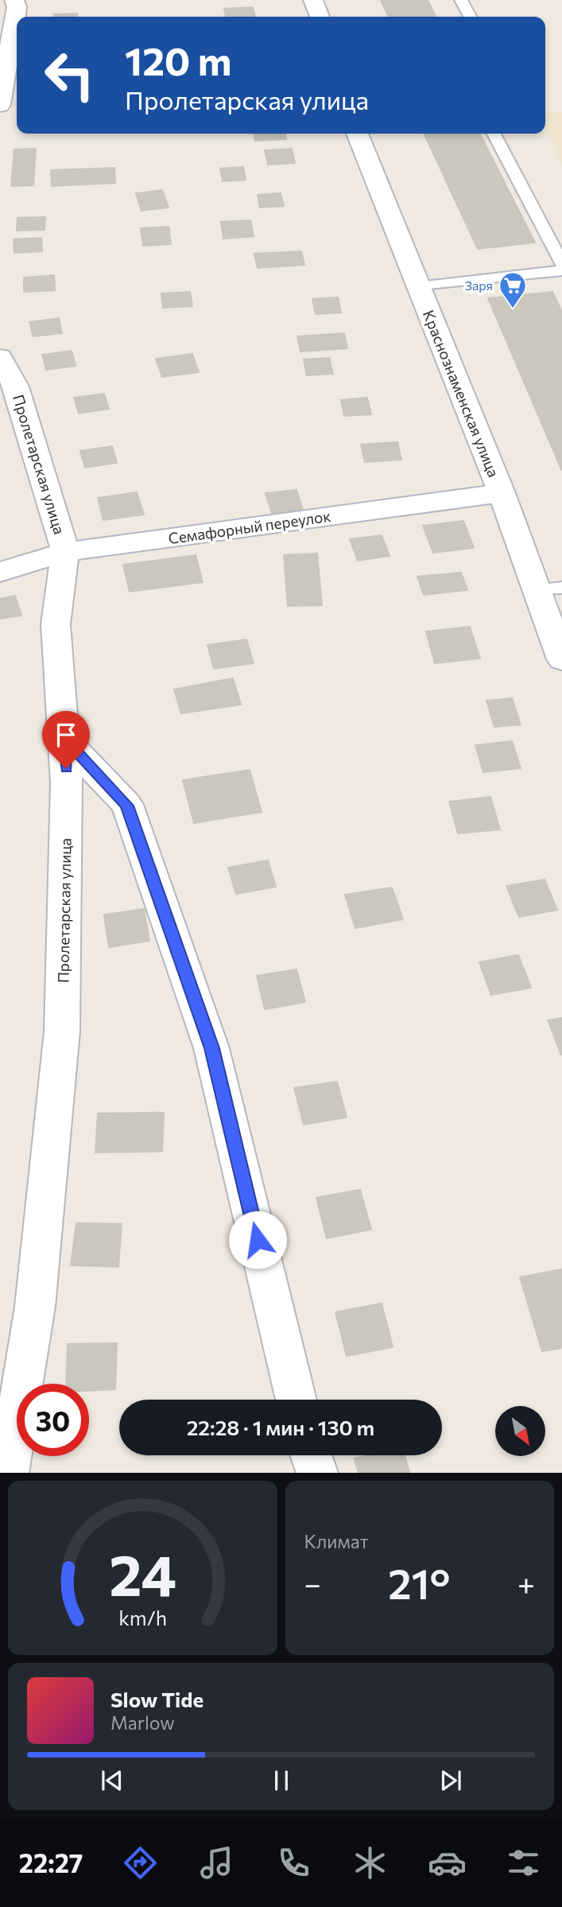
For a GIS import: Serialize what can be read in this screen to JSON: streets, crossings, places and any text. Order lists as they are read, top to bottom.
{
  "streets": {
    "street": ["Краснознаменская улица", "Пролетарская улица", "Семафорный переулок"]
  },
  "crossings": [
    ["Краснознаменская улица", "Семафорный переулок"],
    ["Пролетарская улица", "Семафорный переулок"]
  ],
  "places": {
    "supermarket": ["Заря"]
  },
  "north": "bottom right",
  "page": {
    "turn": ["120 m", "Пролетарская улица"],
    "limit": "30",
    "trip": "22:28 · 1 мин · 130 m",
    "tile": "Климат",
    "heat": ["−", "21°", "+"],
    "song": ["Slow Tide", "Marlow"],
    "tabs": "22:27",
    "gauge": ["24", "km/h"]
  }
}
